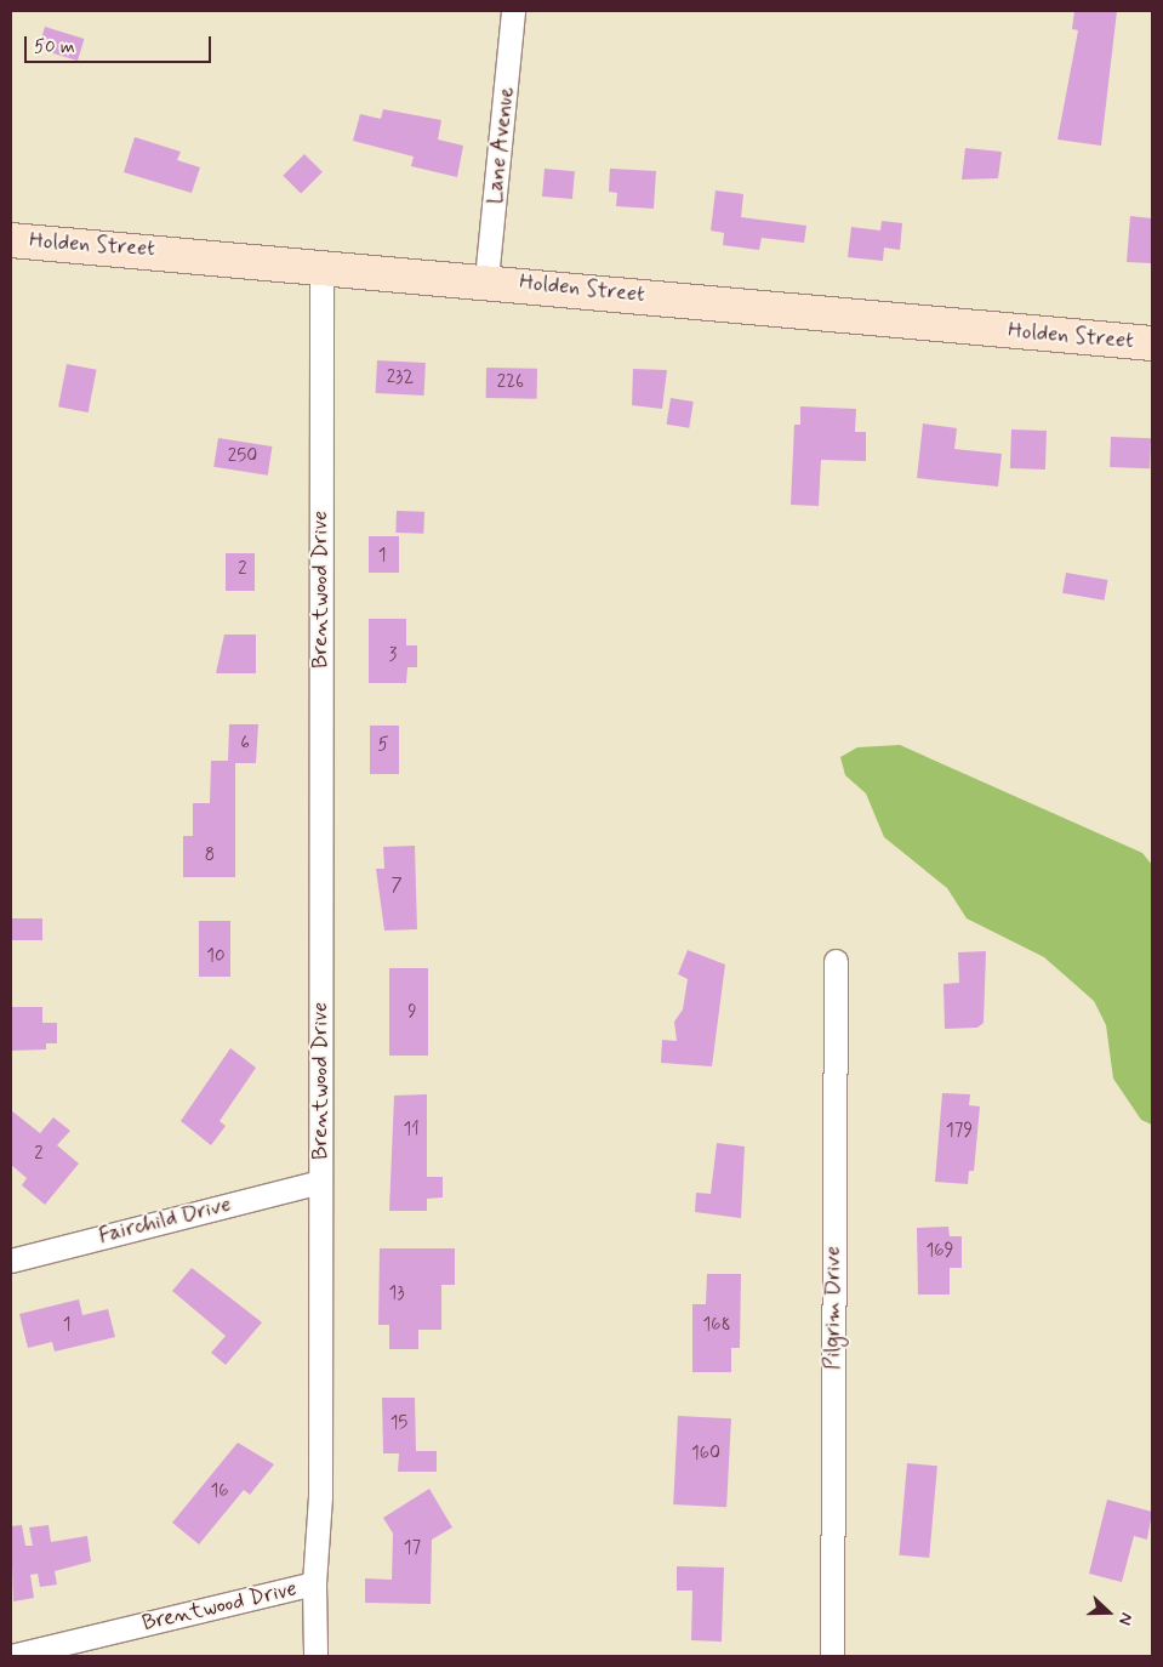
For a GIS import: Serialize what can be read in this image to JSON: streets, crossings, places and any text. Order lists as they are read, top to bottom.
{
  "streets": {
    "main road": ["Holden Street"],
    "street": [
      "Lane Avenue",
      "Brentwood Drive",
      "Fairchild Drive",
      "Pilgrim Drive"
    ]
  },
  "crossings": [
    ["Lane Avenue", "Holden Street"],
    ["Holden Street", "Brentwood Drive"],
    ["Brentwood Drive", "Fairchild Drive"]
  ],
  "house_numbers": [
    "232",
    "226",
    "250",
    "1",
    "2",
    "3",
    "6",
    "5",
    "8",
    "7",
    "10",
    "9",
    "11",
    "179",
    "2",
    "169",
    "13",
    "1",
    "168",
    "15",
    "160",
    "16",
    "17"
  ],
  "scale_bar": "50 m",
  "north": "right"
}
